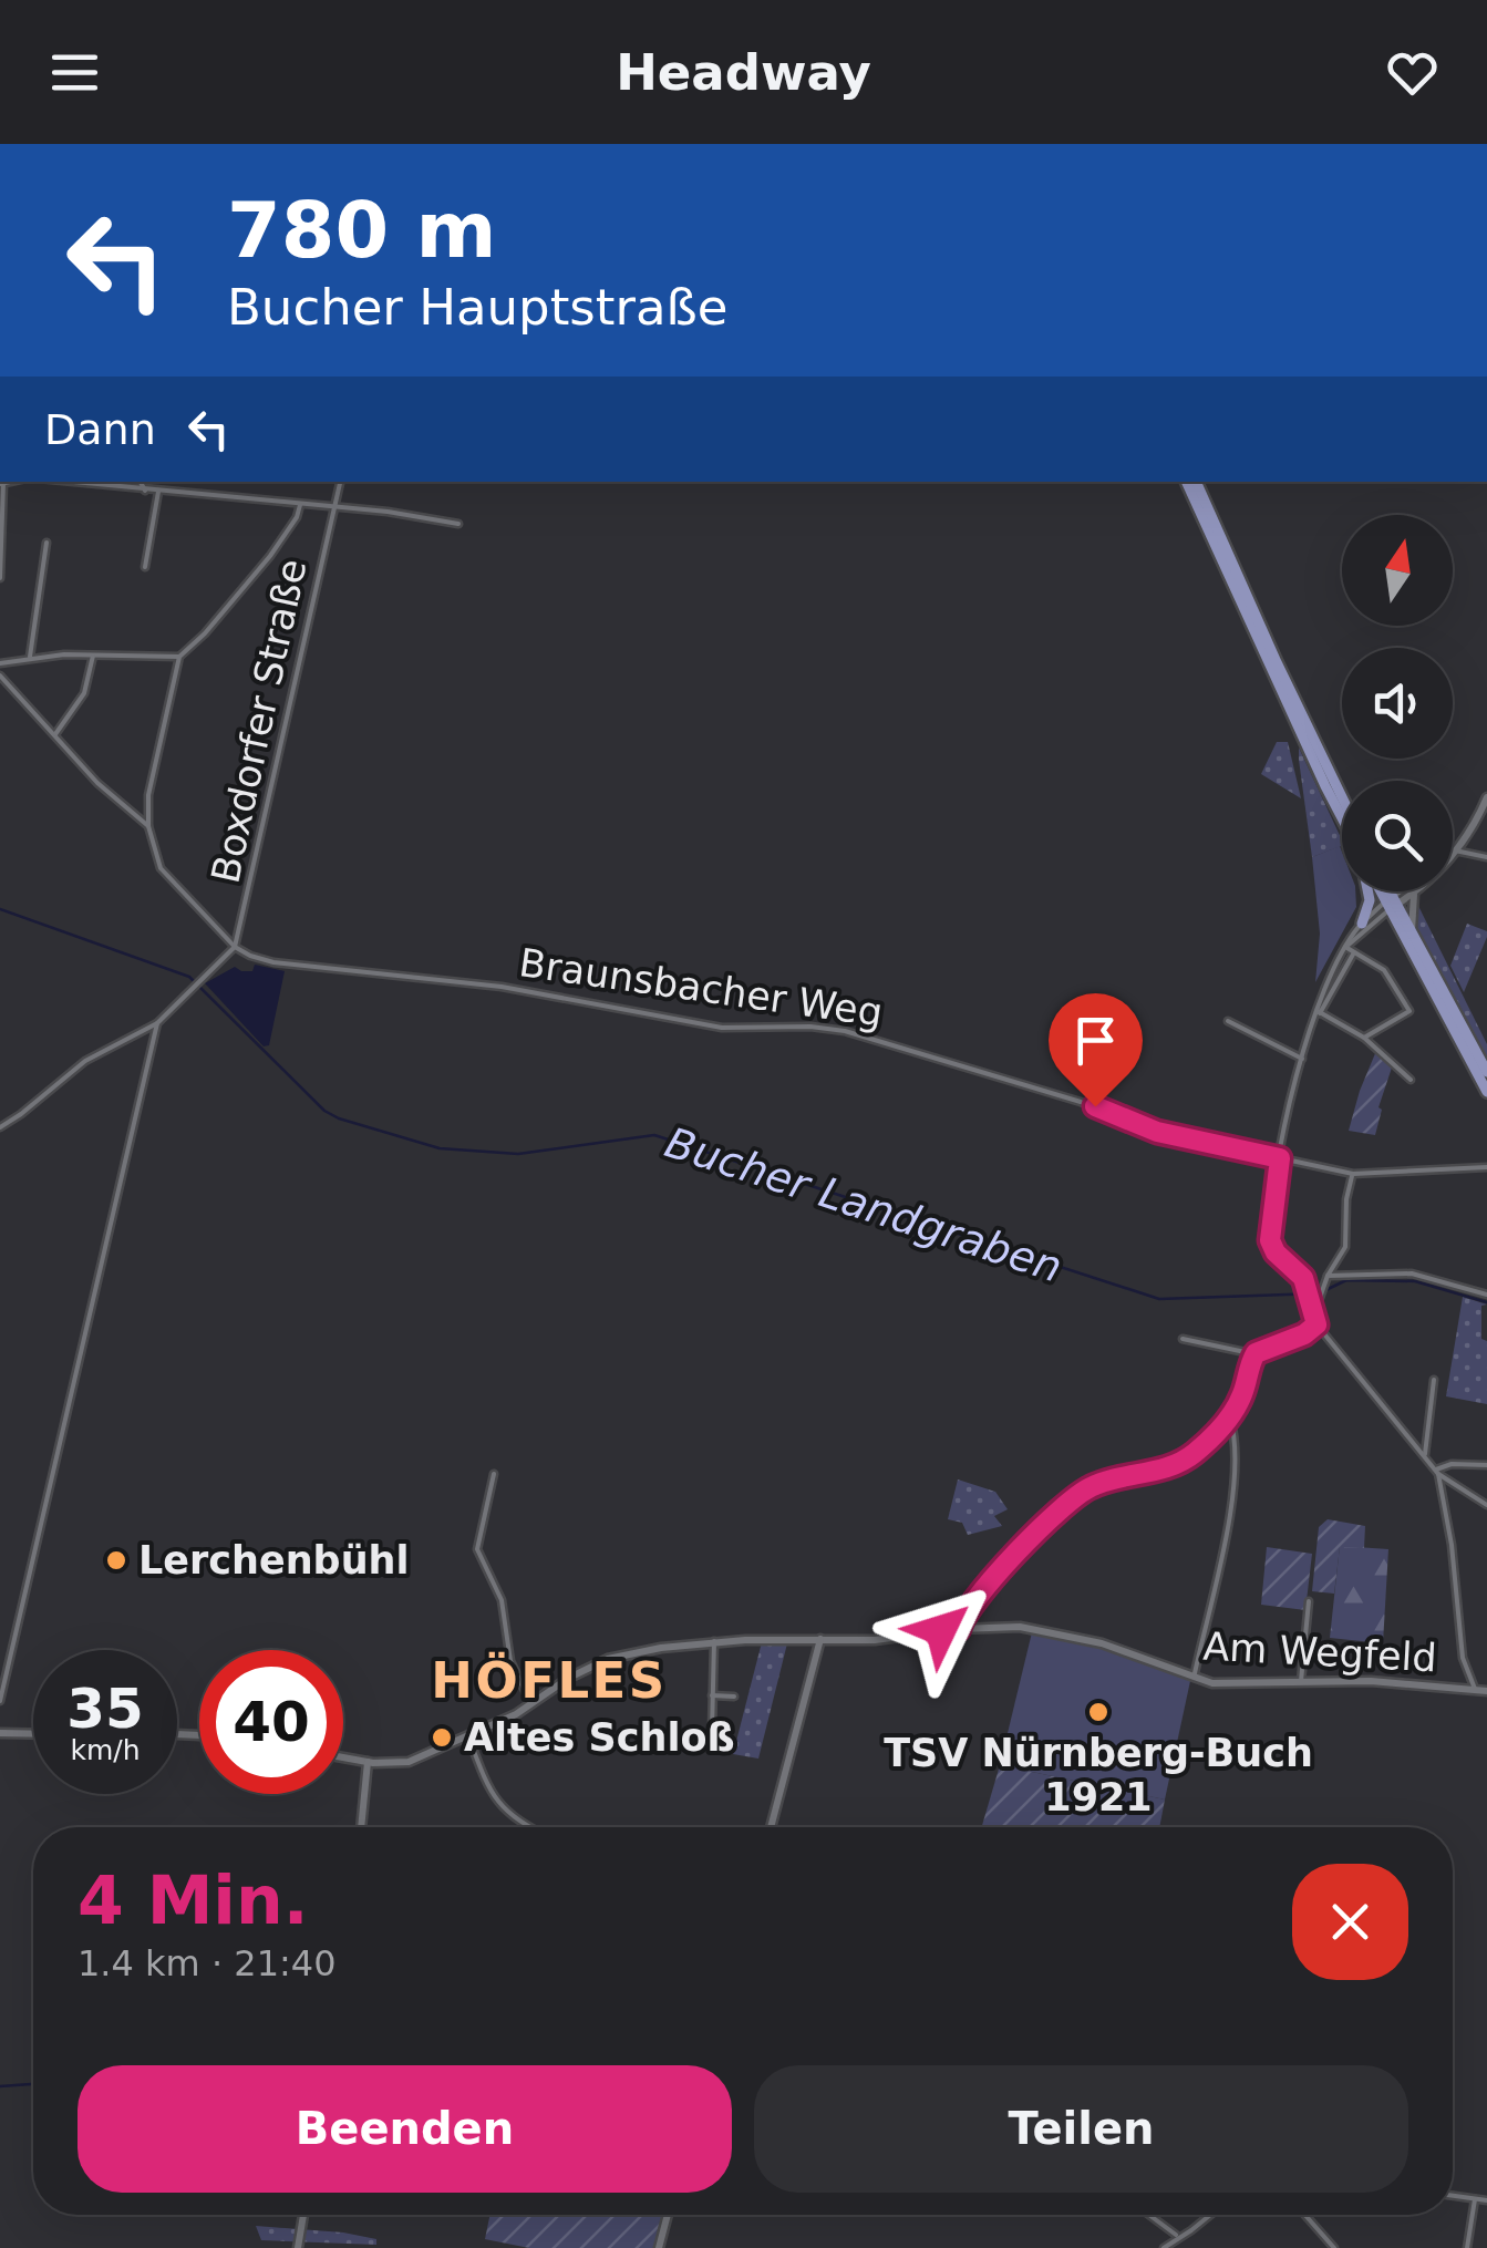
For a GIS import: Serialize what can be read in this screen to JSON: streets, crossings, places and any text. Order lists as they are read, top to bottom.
{
  "streets": {
    "street": ["Boxdorfer Straße", "Braunsbacher Weg", "Am Wegfeld"]
  },
  "crossings": [
    ["Boxdorfer Straße", "Braunsbacher Weg"]
  ],
  "districts": ["HÖFLES"],
  "water": ["Bucher Landgraben"],
  "places": ["Lerchenbühl", "TSV Nürnberg-Buch 1921", "Altes Schloß"],
  "north": "top",
  "page": {
    "header": "Headway",
    "turn": ["780 m", "Bucher Hauptstraße"],
    "then": "Dann",
    "speed": "35 km/h",
    "limit": "40",
    "heading": ["4 Min.", "1.4 km · 21:40"],
    "buttons": ["Beenden", "Teilen"]
  }
}
